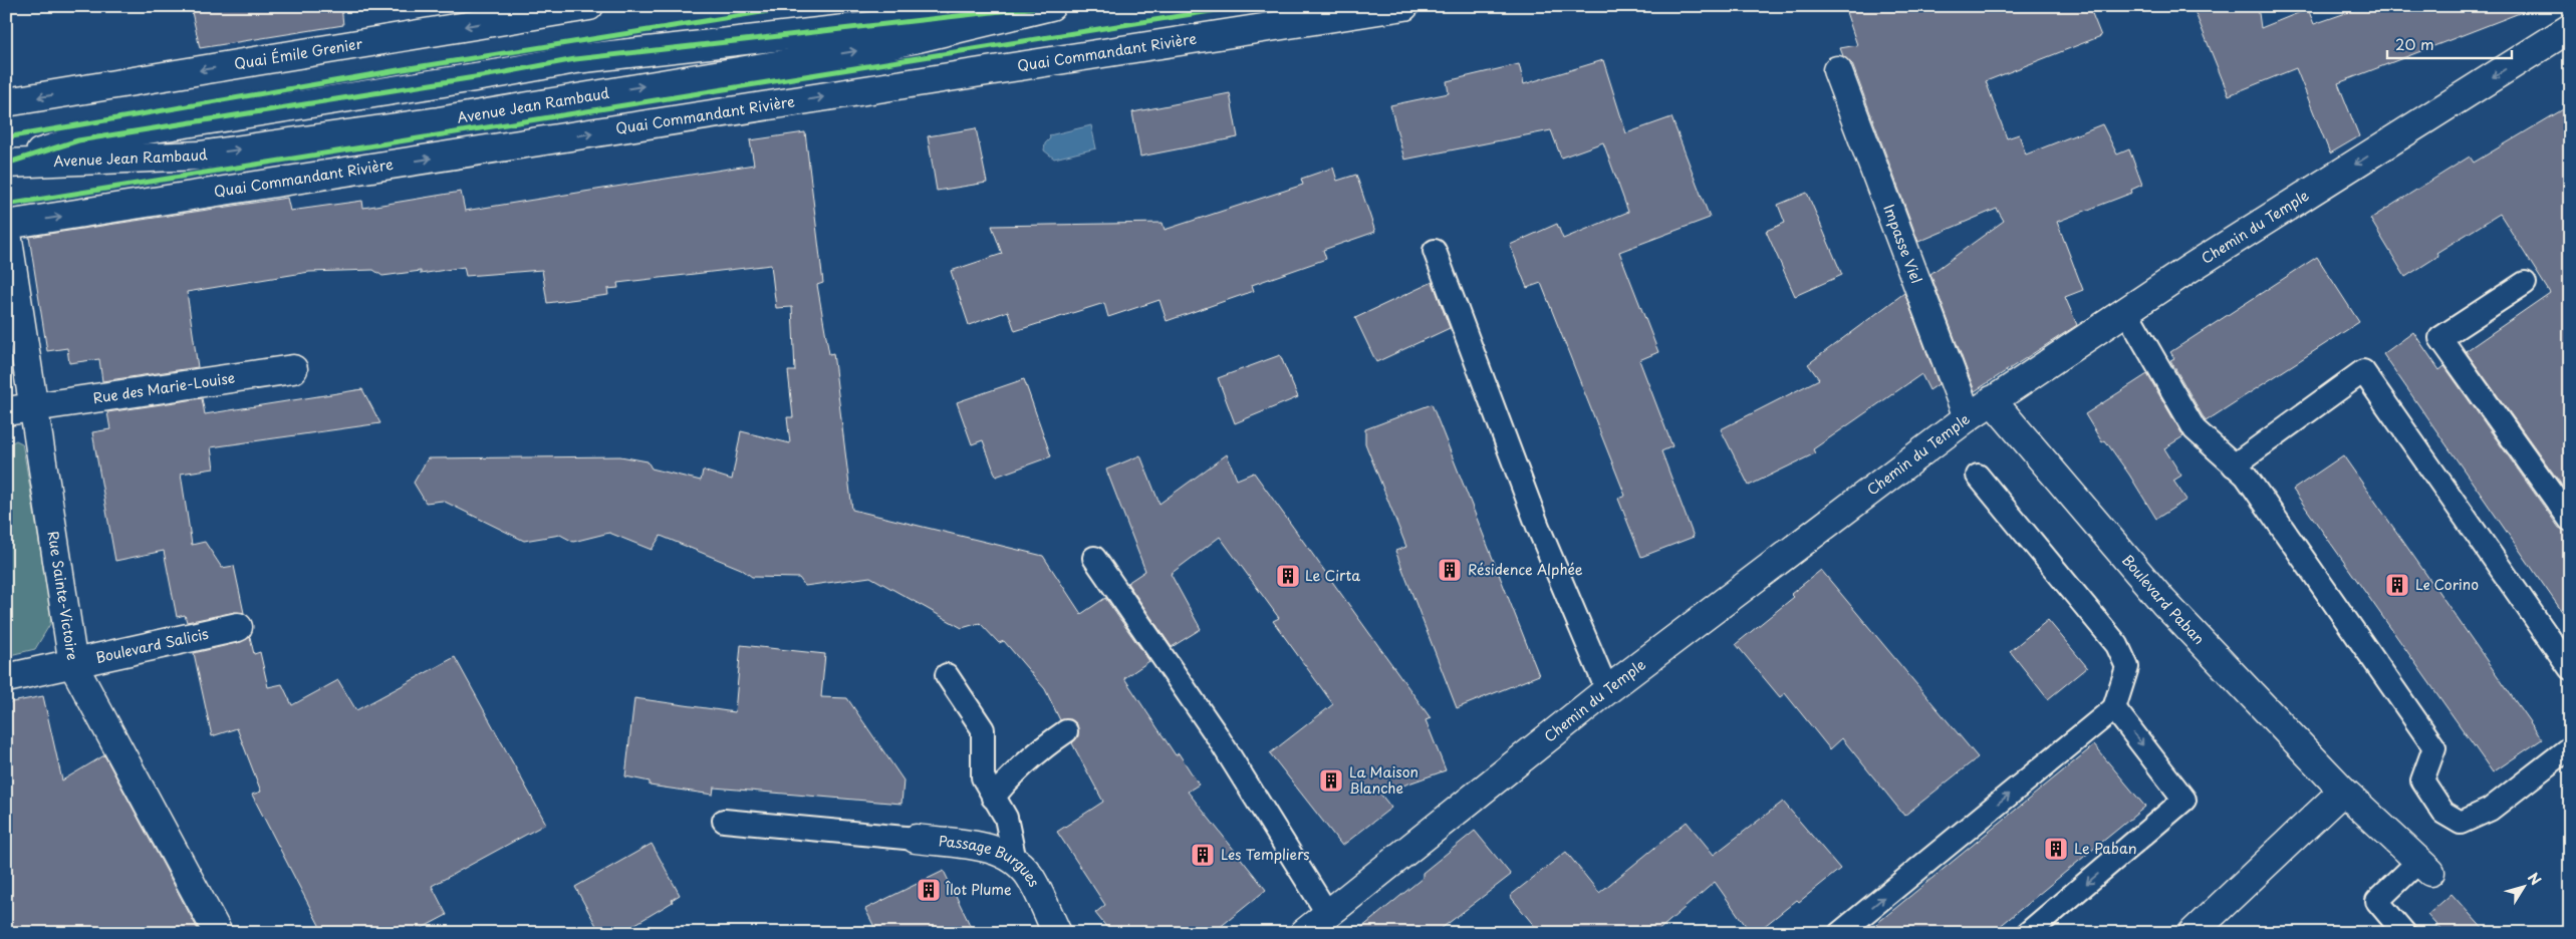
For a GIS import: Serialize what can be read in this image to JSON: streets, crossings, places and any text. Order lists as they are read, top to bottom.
{
  "streets": {
    "street": [
      "Quai Commandant Rivière",
      "Quai Émile Grenier",
      "Avenue Jean Rambaud",
      "Chemin du Temple",
      "Impasse Viel",
      "Rue des Marie-Louise",
      "Rue Sainte-Victoire",
      "Boulevard Paban",
      "Boulevard Salicis",
      "Passage Burgues"
    ]
  },
  "crossings": [
    ["Quai Commandant Rivière", "Rue Sainte-Victoire"],
    ["Chemin du Temple", "Impasse Viel"],
    ["Chemin du Temple", "Boulevard Paban"],
    ["Rue des Marie-Louise", "Rue Sainte-Victoire"],
    ["Rue Sainte-Victoire", "Boulevard Salicis"]
  ],
  "one_way": ["Quai Commandant Rivière", "Quai Émile Grenier"],
  "places": {
    "building": [
      "Résidence Alphée",
      "Le Cirta",
      "Le Corino",
      "La Maison Blanche",
      "Le Paban",
      "Les Templiers",
      "Îlot Plume"
    ]
  },
  "scale_bar": "20 m",
  "north": "top right"
}
